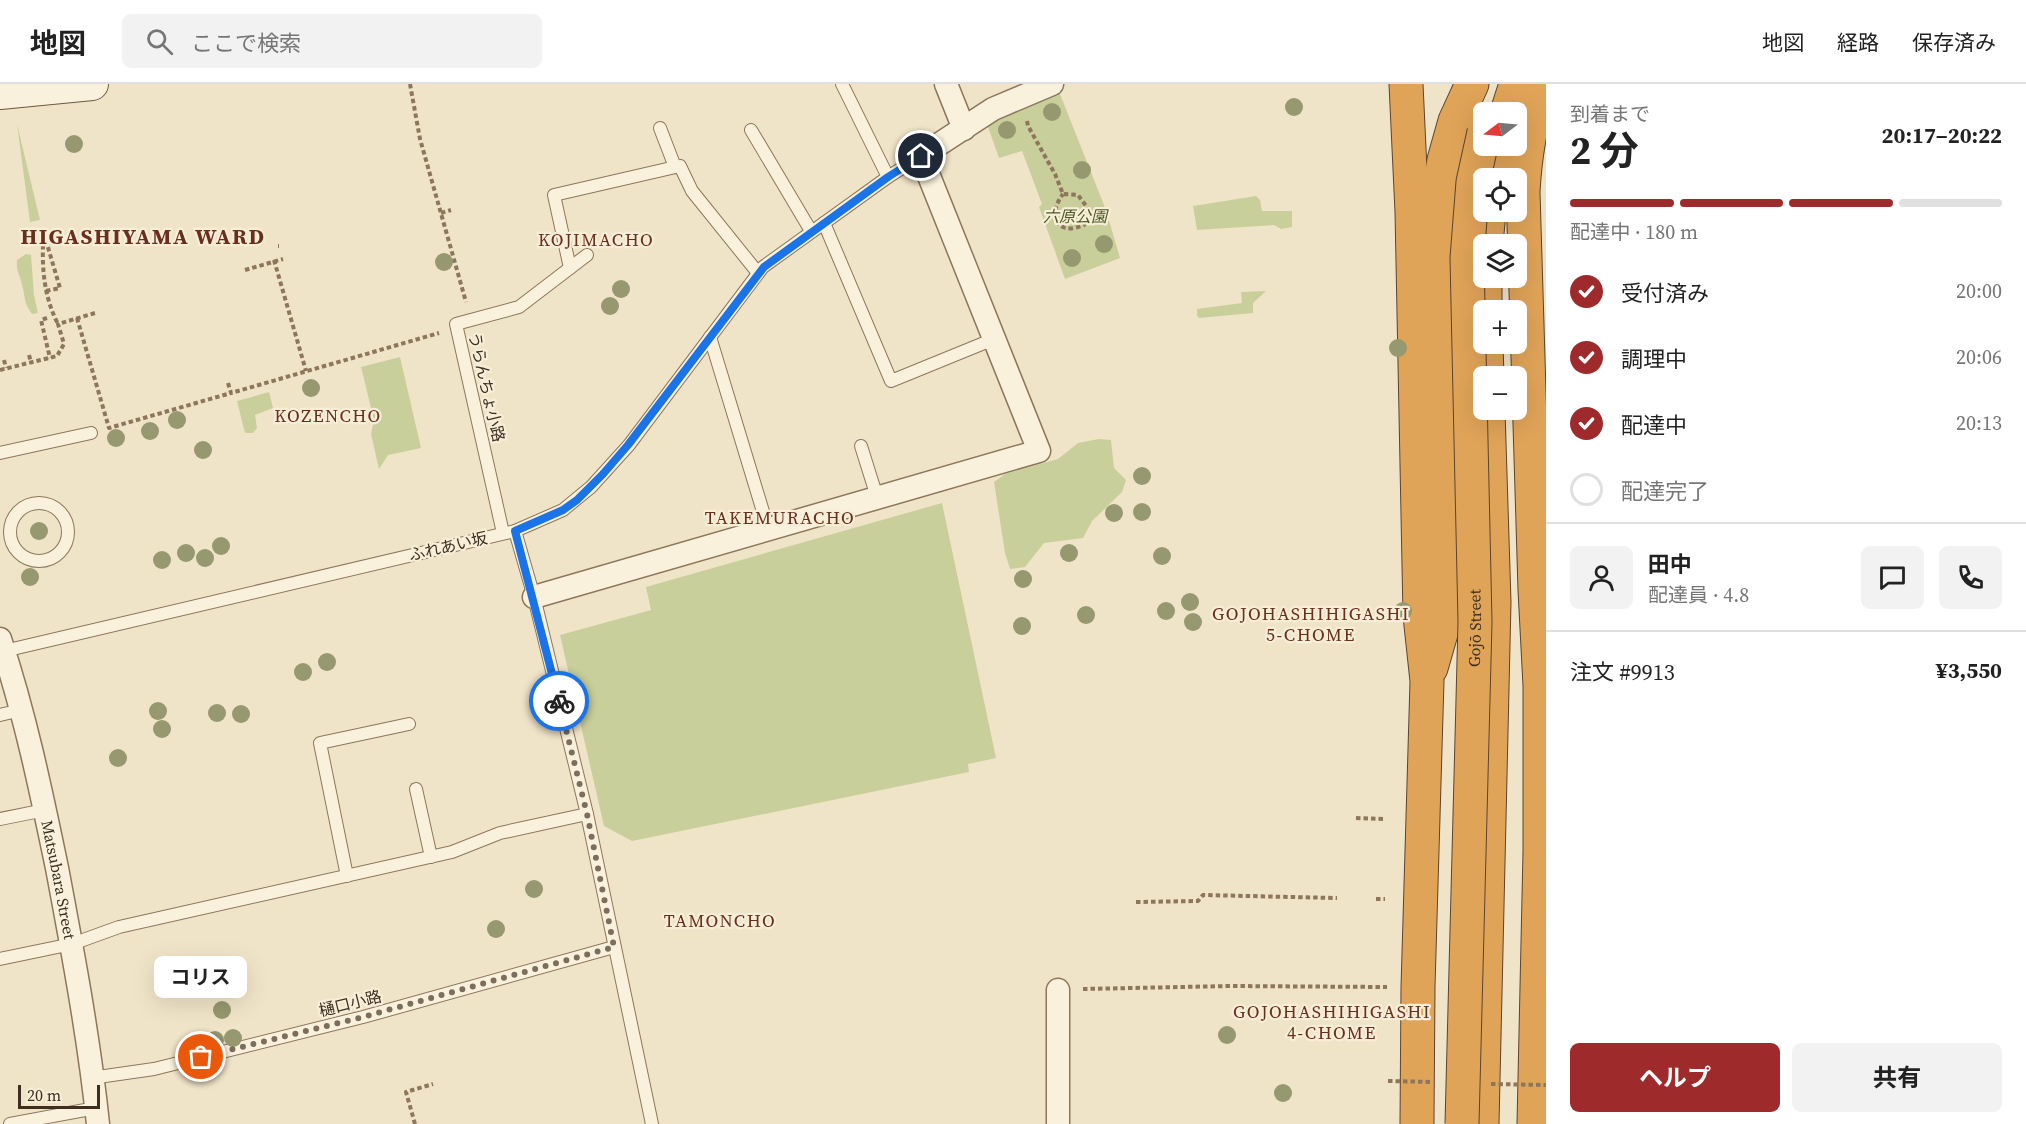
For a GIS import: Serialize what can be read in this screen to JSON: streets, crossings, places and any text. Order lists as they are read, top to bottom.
{
  "streets": {
    "highway": ["Gojō Street"],
    "street": ["ふれあい坂", "Matsubara Street"],
    "lane": ["うらんちょ小路", "樋口小路"]
  },
  "crossings": [
    ["うらんちょ小路", "ふれあい坂"],
    ["ふれあい坂", "Matsubara Street"],
    ["Matsubara Street", "樋口小路"]
  ],
  "districts": [
    "HIGASHIYAMA WARD",
    "KOJIMACHO",
    "KOZENCHO",
    "TAKEMURACHO",
    "GOJOHASHIHIGASHI 5-CHOME",
    "TAMONCHO",
    "GOJOHASHIHIGASHI 4-CHOME"
  ],
  "parks": ["六原公園"],
  "places": ["コリス"],
  "scale_bar": "20 m",
  "north": "left",
  "page": {
    "header": "地図",
    "search": "ここで検索",
    "nav": ["地図", "経路", "保存済み"],
    "heading": ["2 分", "到着まで", "20:17–20:22"],
    "panel": [
      "田中",
      "配達員 · 4.8",
      "注文 #9913",
      "¥3,550"
    ],
    "map_buttons": ["+", "−"],
    "bar": "配達中 · 180 m",
    "list": [
      ["受付済み", "20:00"],
      ["調理中", "20:06"],
      ["配達中", "20:13"],
      "配達完了"
    ],
    "bubble": "コリス",
    "buttons": ["ヘルプ", "共有"],
    "scale": "20 m"
  }
}
